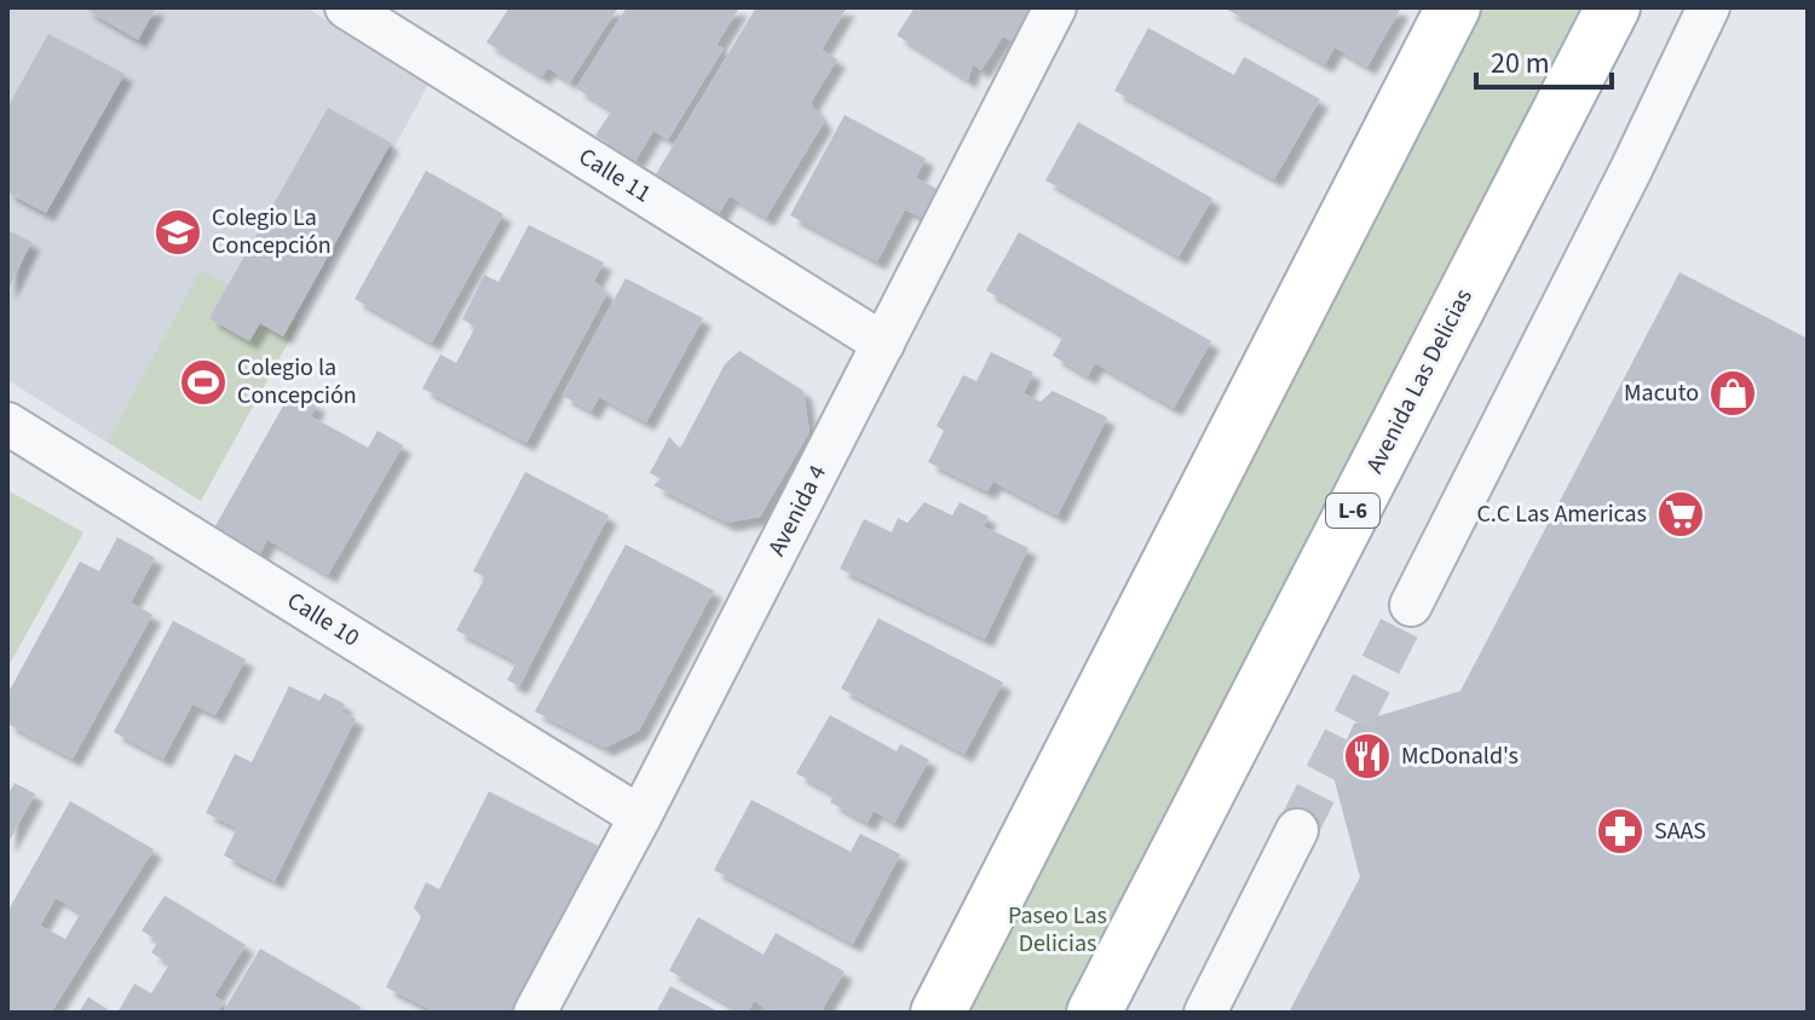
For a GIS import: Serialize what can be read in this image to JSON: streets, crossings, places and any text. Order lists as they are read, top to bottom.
{
  "streets": {
    "main road": ["Avenida Las Delicias", "L-6"],
    "street": ["Calle 11", "Avenida 4", "Calle 10"]
  },
  "crossings": [
    ["Calle 11", "Avenida 4"],
    ["Avenida 4", "Calle 10"]
  ],
  "parks": ["Paseo Las Delicias"],
  "places": {
    "school or university": ["Colegio La Concepción"],
    "sports": ["Colegio la Concepción"],
    "shop": ["Macuto"],
    "supermarket": ["C.C Las Americas"],
    "restaurant": ["McDonald's"],
    "pharmacy": ["SAAS"]
  },
  "scale_bar": "20 m"
}
